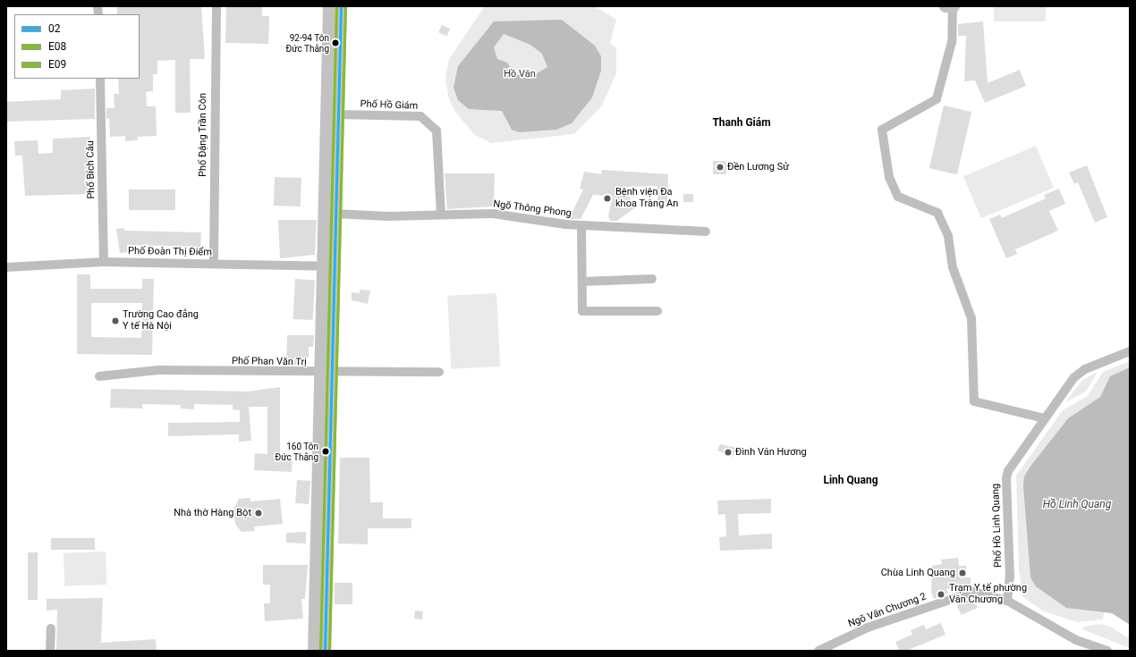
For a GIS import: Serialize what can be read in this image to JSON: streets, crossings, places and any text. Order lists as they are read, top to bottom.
{
  "streets": {
    "street": [
      "Phố Hồ Giám",
      "Phố Đặng Trần Côn",
      "Phố Bích Câu",
      "Ngõ Thông Phong",
      "Phố Đoàn Thị Điểm",
      "Phố Phan Văn Trị",
      "Phố Hồ Linh Quang",
      "Ngõ Văn Chương 2"
    ]
  },
  "crossings": [
    ["Phố Hồ Giám", "Ngõ Thông Phong"],
    ["Phố Đặng Trần Côn", "Phố Đoàn Thị Điểm"],
    ["Phố Bích Câu", "Phố Đoàn Thị Điểm"],
    ["Phố Hồ Linh Quang", "Ngõ Văn Chương 2"]
  ],
  "districts": ["Thanh Giám", "Linh Quang"],
  "water": ["Hồ Linh Quang"],
  "parks": ["Hồ Văn"],
  "places": [
    "92-94 Tôn Đức Thắng",
    "Đền Lương Sử",
    "Bệnh viện Đa khoa Tràng An",
    "Trường Cao đẳng Y tế Hà Nội",
    "160 Tôn Đức Thắng",
    "Đình Văn Hương",
    "Nhà thờ Hàng Bột",
    "Chùa Linh Quang",
    "Trạm Y tế phường Văn Chương"
  ],
  "lines": ["transit line 02", "transit line E08", "transit line E09"],
  "legend": ["02", "E08", "E09"]
}
